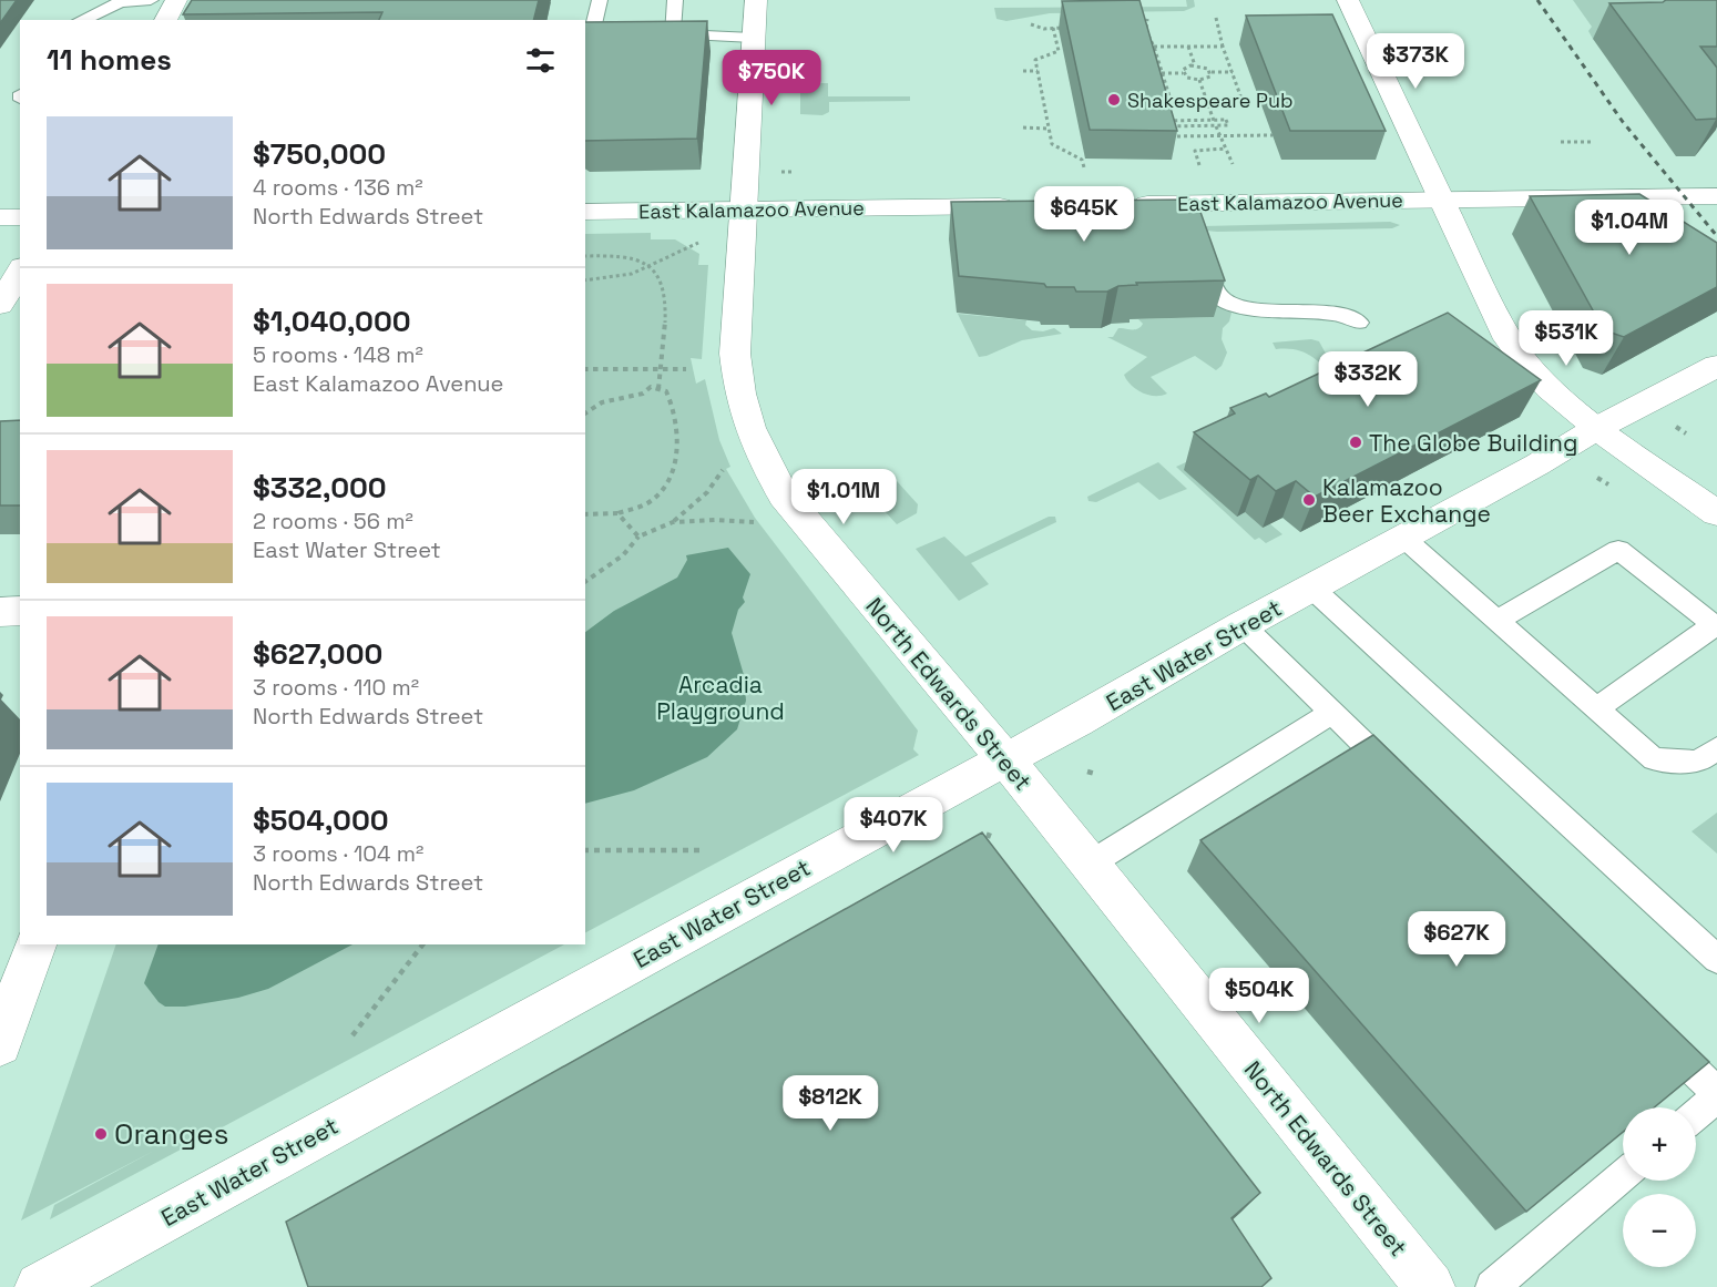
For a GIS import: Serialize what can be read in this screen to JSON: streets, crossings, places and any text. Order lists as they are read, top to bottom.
{
  "streets": {
    "street": ["East Kalamazoo Avenue", "East Water Street", "North Edwards Street"]
  },
  "crossings": [
    ["East Kalamazoo Avenue", "North Edwards Street"],
    ["East Water Street", "North Edwards Street"]
  ],
  "parks": ["Arcadia Playground"],
  "places": [
    "Shakespeare Pub",
    "The Globe Building",
    "Kalamazoo Beer Exchange",
    "Oranges"
  ],
  "page": {
    "heading": "11 homes",
    "price": [
      "$373K",
      "$750K",
      "$645K",
      "$1.04M",
      "$531K",
      "$332K",
      "$1.01M",
      "$407K",
      "$627K",
      "$504K",
      "$812K"
    ],
    "list": [
      {
        "name": "$750,000",
        "note": "4 rooms · 136 m² · North Edwards Street"
      },
      {
        "name": "$1,040,000",
        "note": "5 rooms · 148 m² · East Kalamazoo Avenue"
      },
      {
        "name": "$332,000",
        "note": "2 rooms · 56 m² · East Water Street"
      },
      {
        "name": "$627,000",
        "note": "3 rooms · 110 m² · North Edwards Street"
      },
      {
        "name": "$504,000",
        "note": "3 rooms · 104 m² · North Edwards Street"
      }
    ],
    "map_buttons": ["+", "−"]
  }
}
